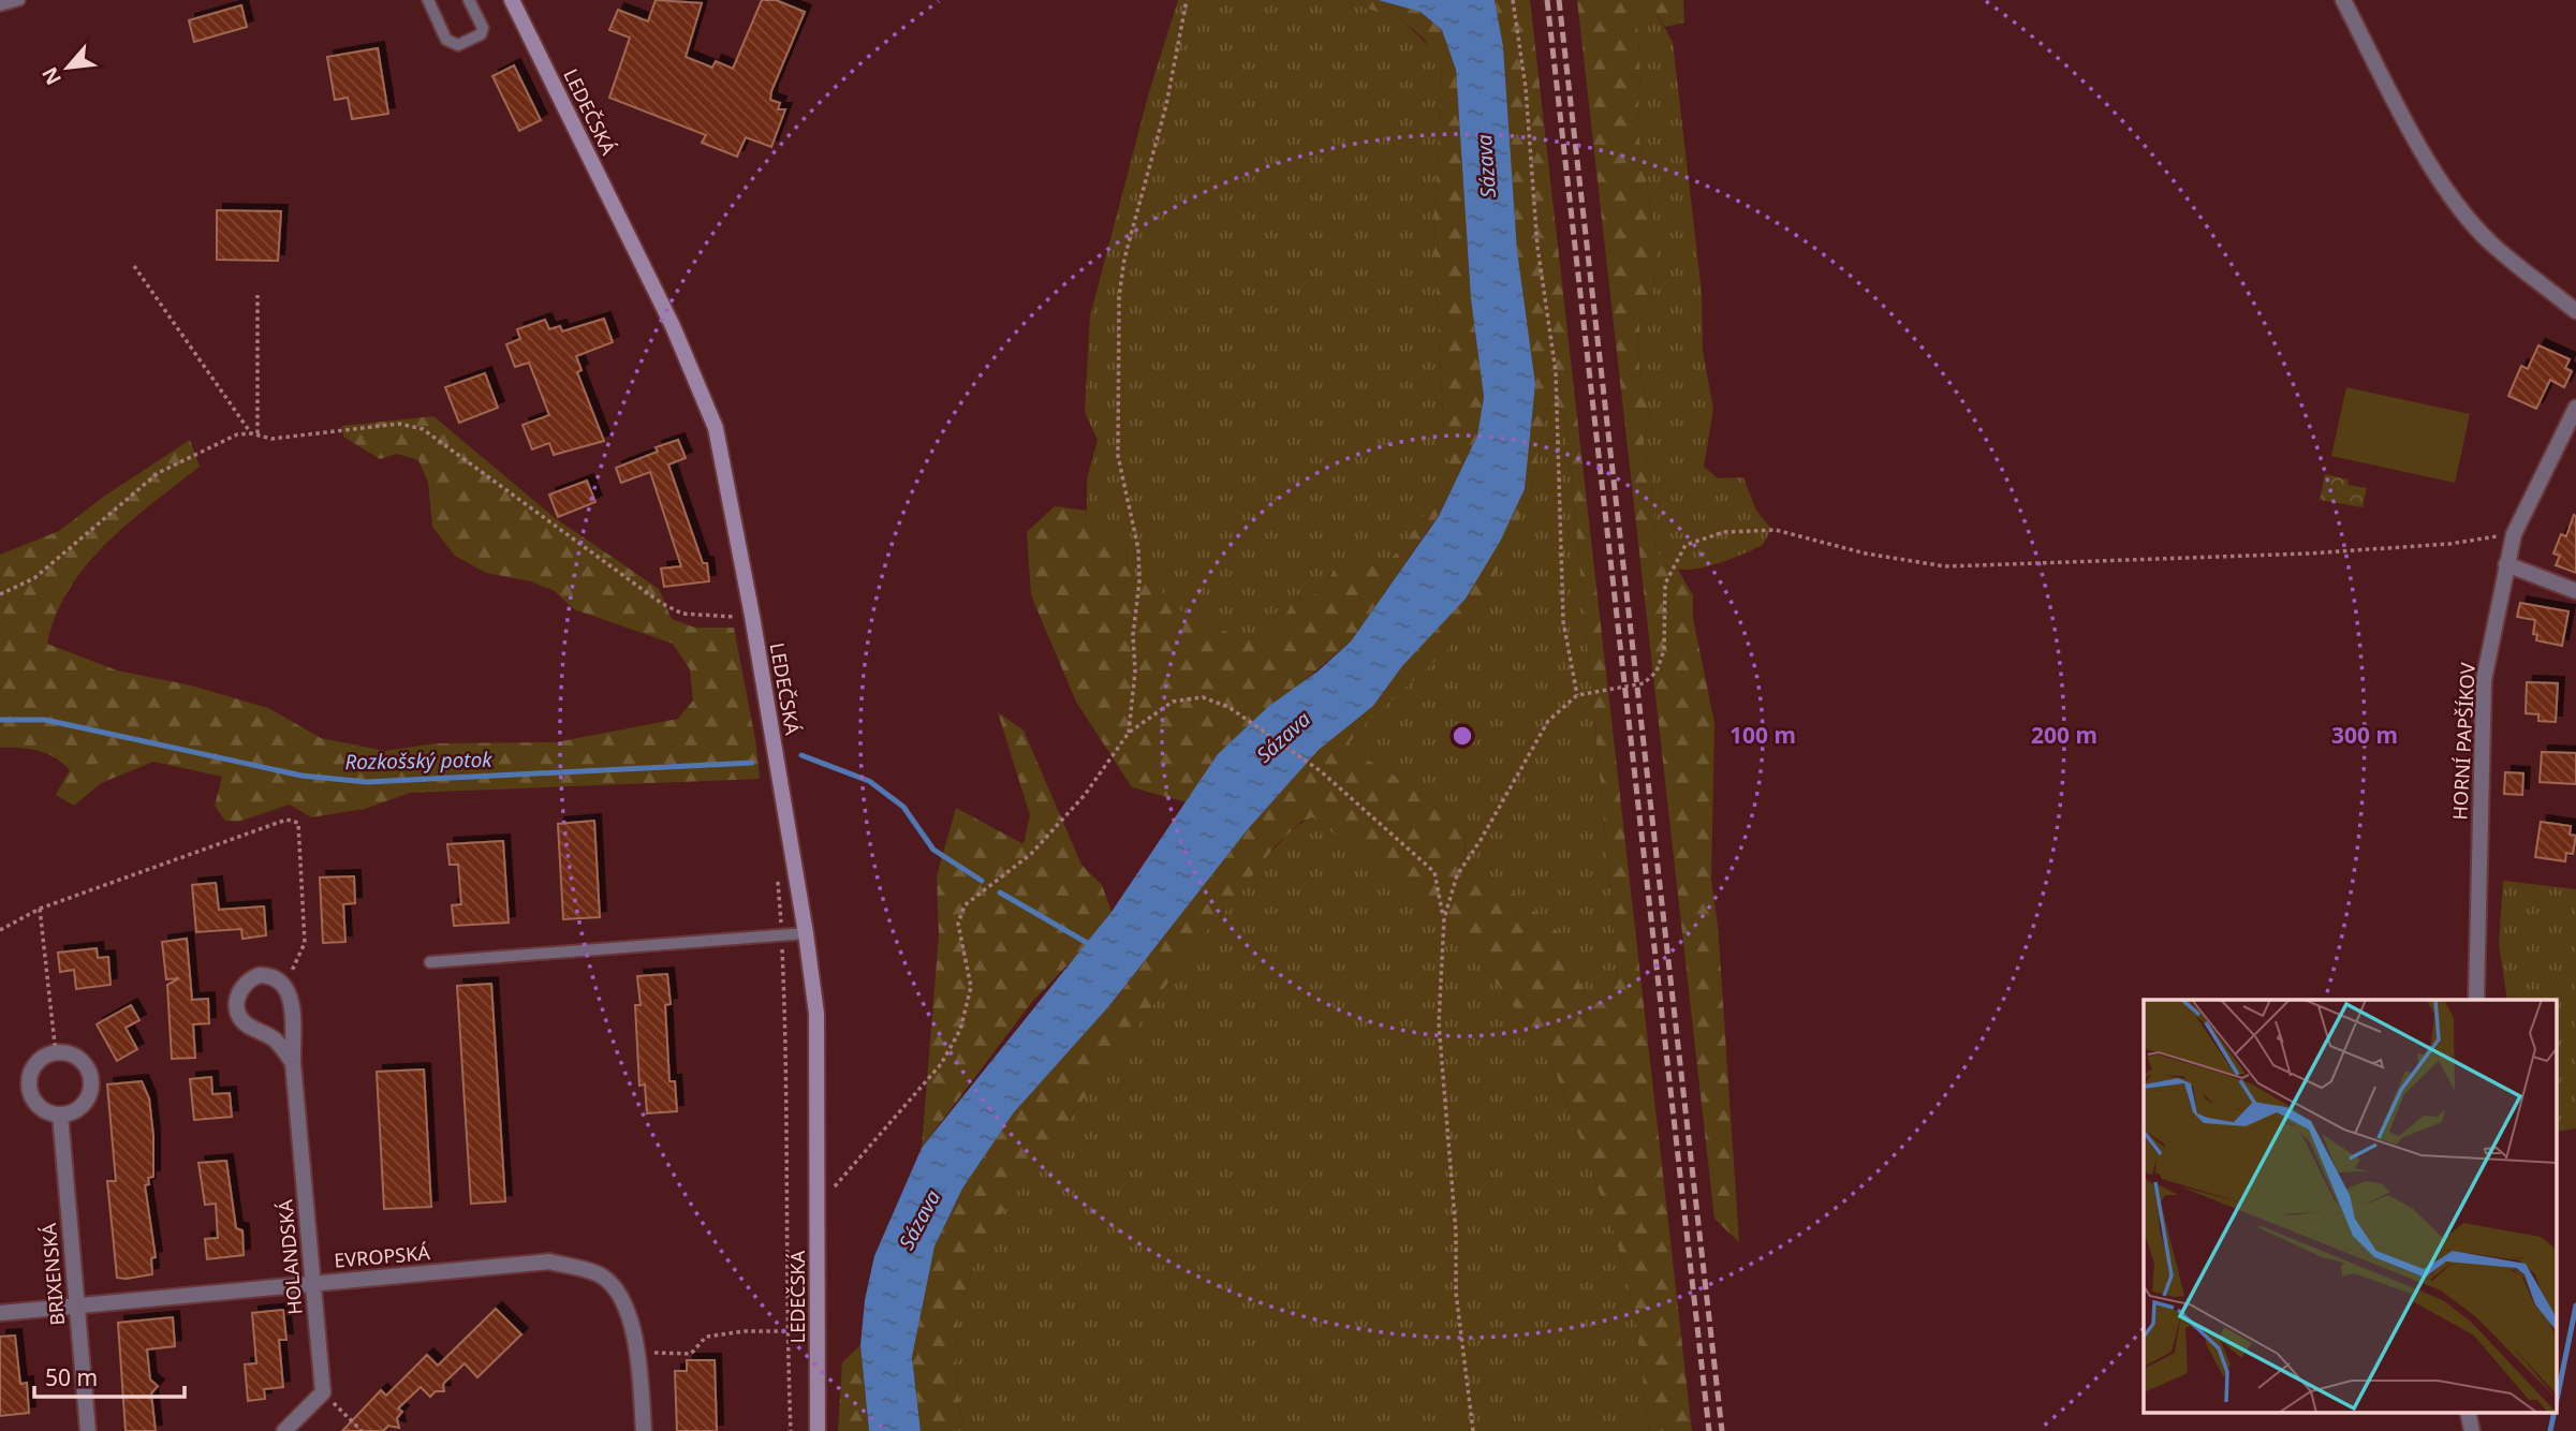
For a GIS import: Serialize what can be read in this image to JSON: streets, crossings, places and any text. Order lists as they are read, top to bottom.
{
  "streets": {
    "main road": ["LEDEČSKÁ"],
    "street": [
      "HORNÍ PAPŠÍKOV",
      "EVROPSKÁ",
      "HOLANDSKÁ",
      "BRIXENSKÁ"
    ]
  },
  "crossings": [
    ["EVROPSKÁ", "HOLANDSKÁ"],
    ["EVROPSKÁ", "BRIXENSKÁ"]
  ],
  "water": ["Sázava", "Rozkošský potok"],
  "scale_bar": "50 m",
  "north": "bottom left",
  "rings": ["100 m", "200 m", "300 m"]
}
